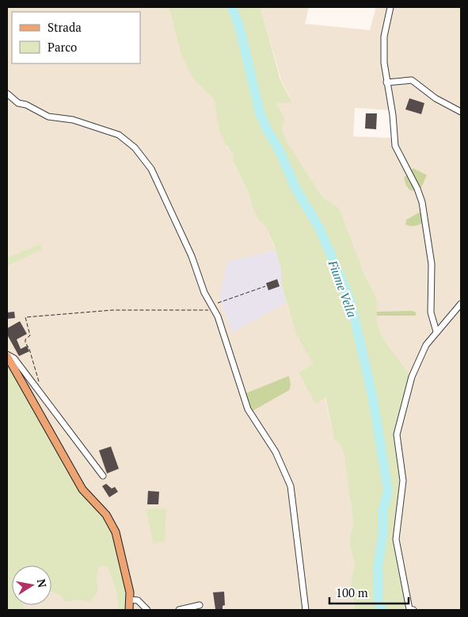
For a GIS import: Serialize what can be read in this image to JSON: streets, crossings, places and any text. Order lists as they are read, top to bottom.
{
  "water": ["Fiume Vella"],
  "legend": ["Strada", "Parco"],
  "scale_bar": "100 m",
  "north": "right"
}
